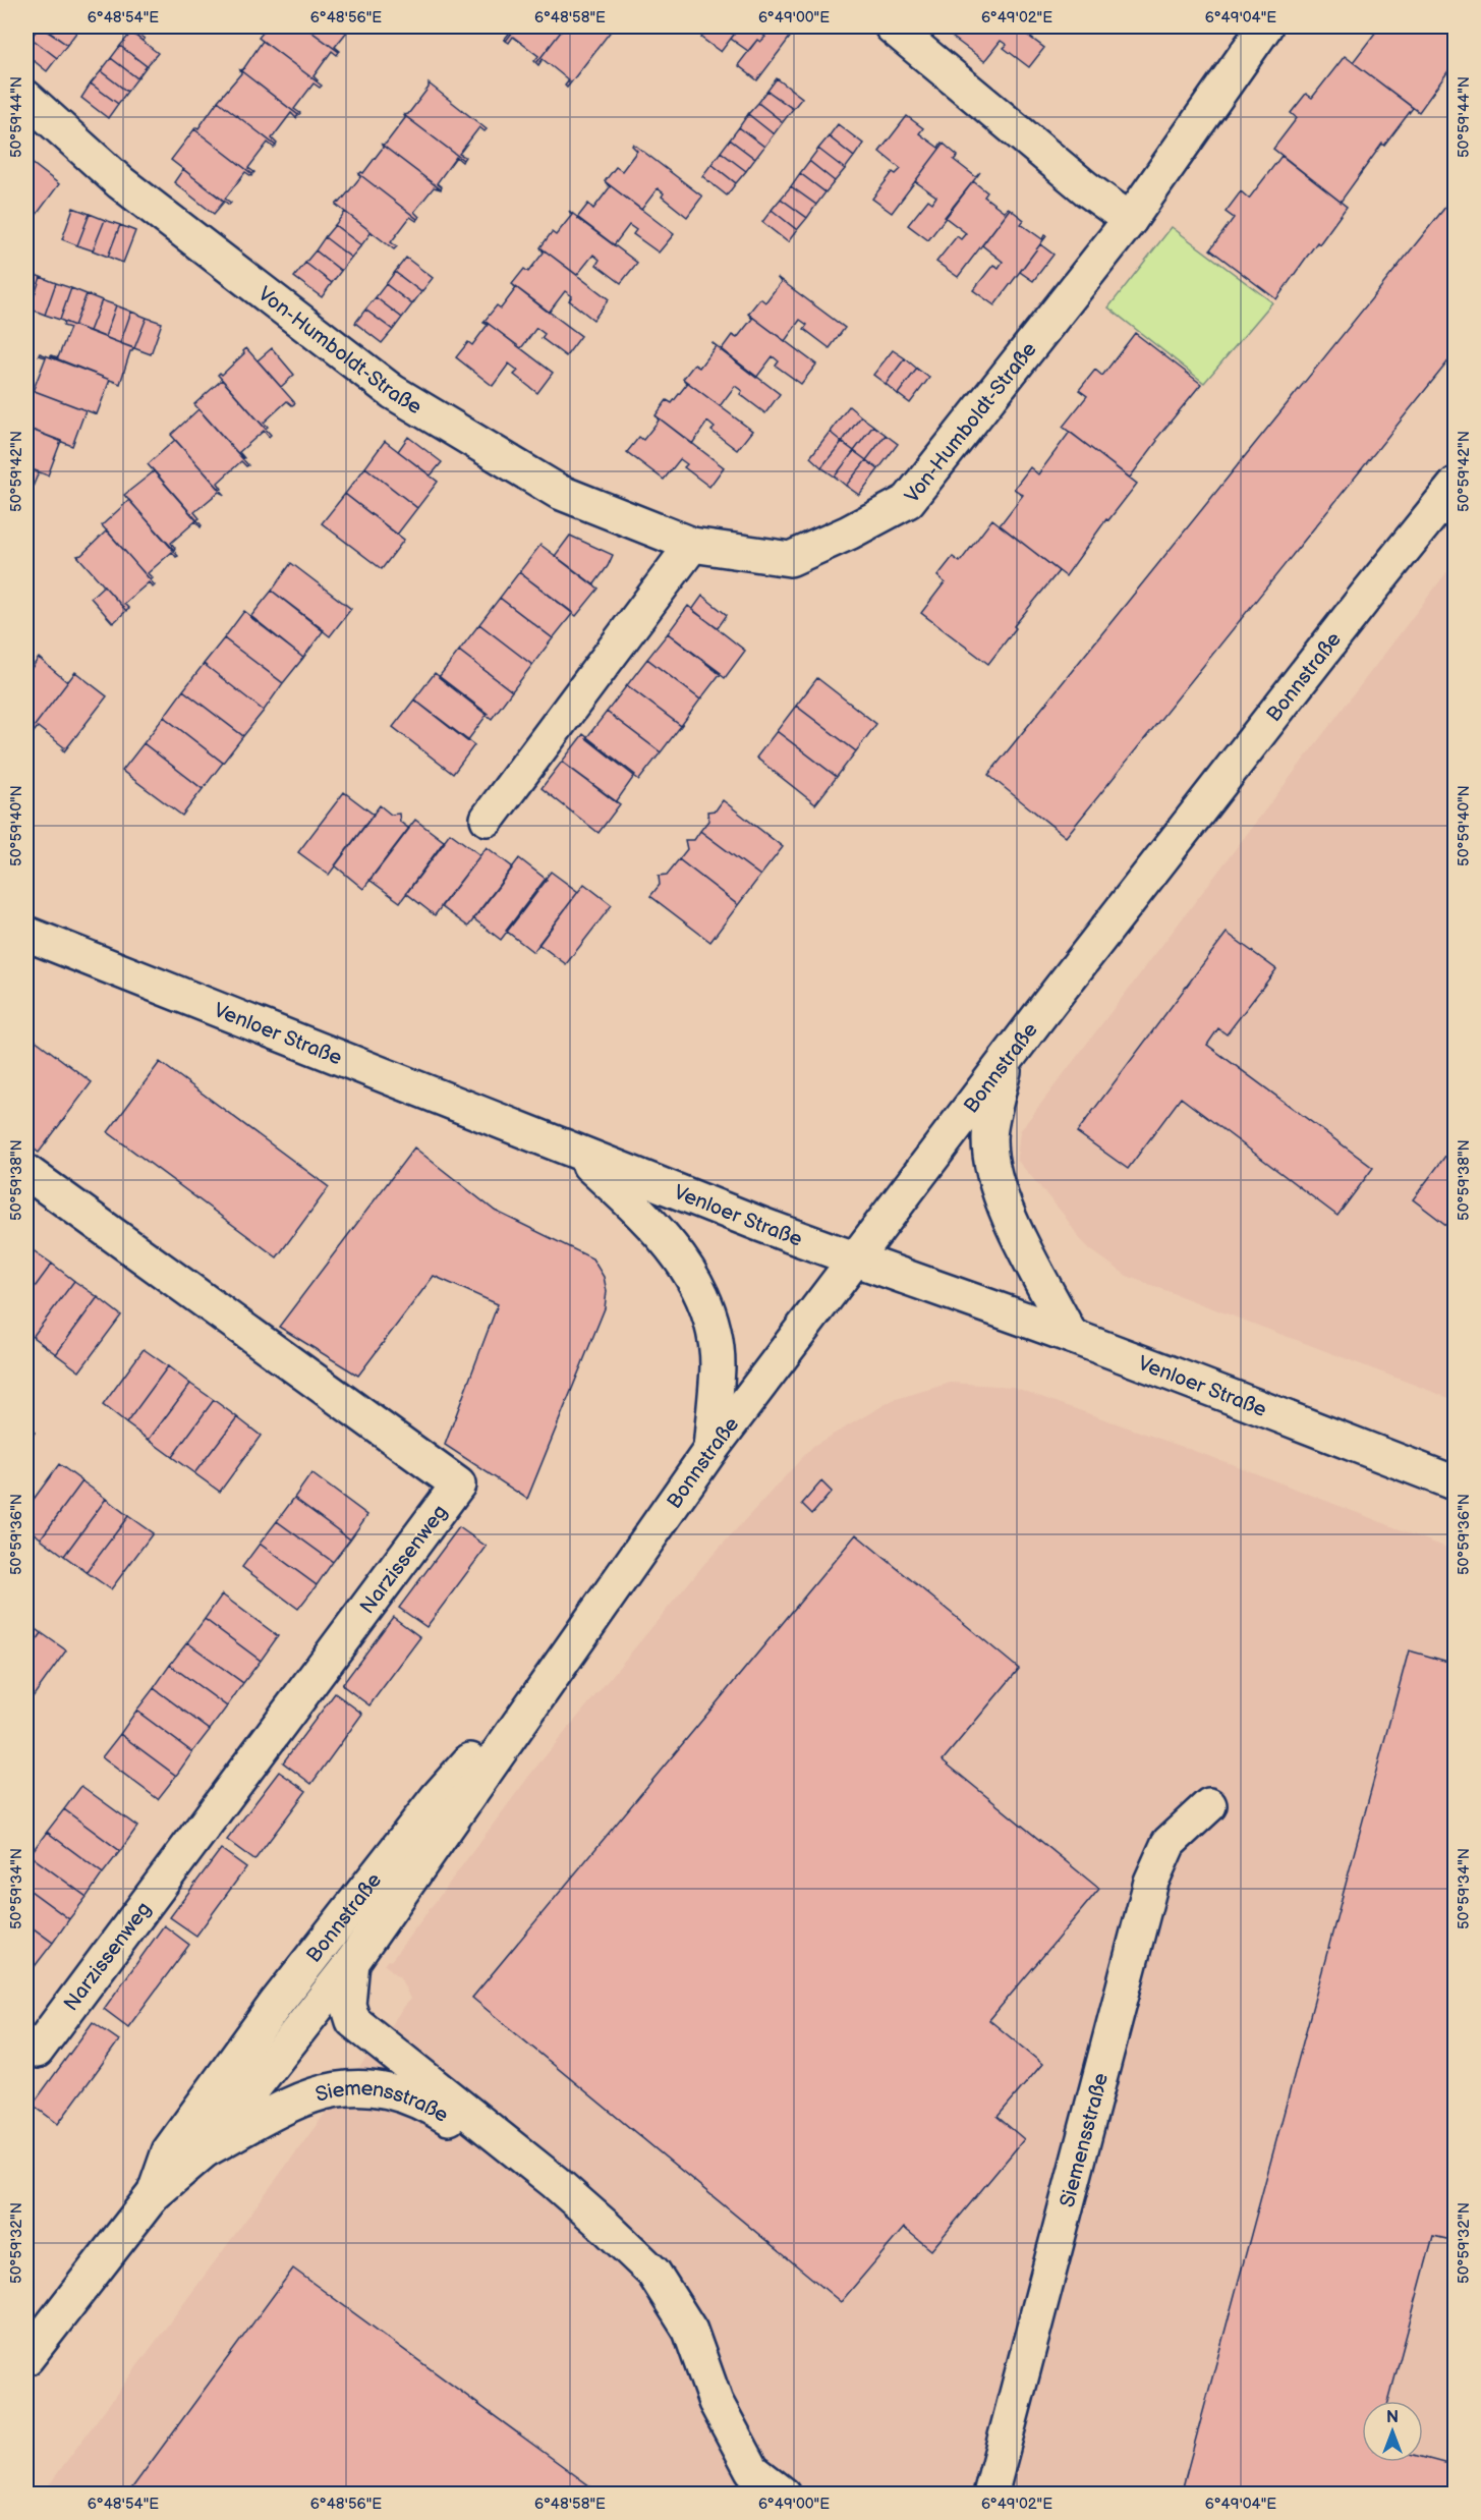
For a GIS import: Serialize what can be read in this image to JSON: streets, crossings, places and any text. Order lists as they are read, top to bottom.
{
  "streets": {
    "street": [
      "Von-Humboldt-Straße",
      "Bonnstraße",
      "Venloer Straße",
      "Narzissenweg",
      "Siemensstraße"
    ]
  },
  "crossings": [
    ["Bonnstraße", "Venloer Straße"],
    ["Bonnstraße", "Siemensstraße"]
  ],
  "north": "top",
  "coordinates": [
    "6°48'54\"E",
    "6°48'56\"E",
    "6°48'58\"E",
    "6°49'00\"E",
    "6°49'02\"E",
    "6°49'04\"E",
    "50°59'44\"N",
    "50°59'42\"N",
    "50°59'40\"N",
    "50°59'38\"N",
    "50°59'36\"N",
    "50°59'34\"N",
    "50°59'32\"N"
  ]
}
